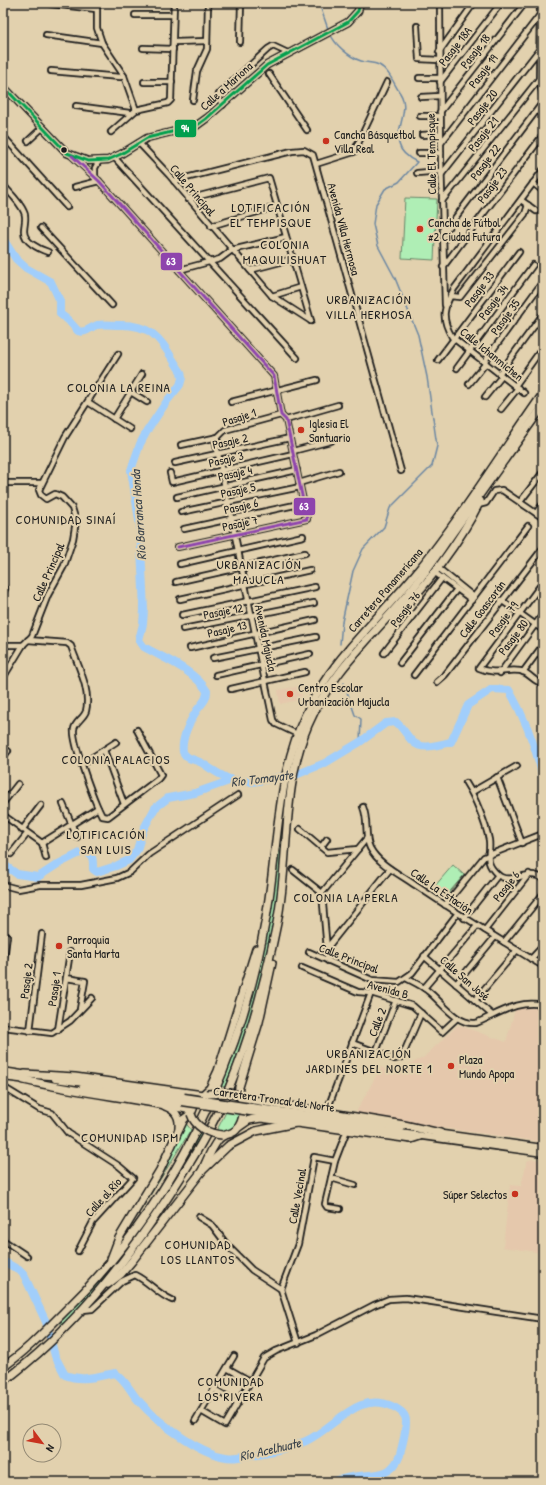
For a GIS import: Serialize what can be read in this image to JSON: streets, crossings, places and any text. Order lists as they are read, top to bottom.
{
  "streets": {
    "highway": ["Carretera Panamericana"],
    "main road": ["Calle a Mariona", "Carretera Troncal del Norte"],
    "street": [
      "Pasaje 18A",
      "Pasaje 18",
      "Pasaje 19",
      "Pasaje 20",
      "Pasaje 21",
      "Calle El Tempisque",
      "Pasaje 22",
      "Pasaje 23",
      "Calle Principal",
      "Avenida Villa Hermosa",
      "Pasaje 33",
      "Pasaje 34",
      "Pasaje 35",
      "Calle Ichanmichen",
      "Pasaje 1",
      "Pasaje 2",
      "Pasaje 3",
      "Pasaje 4",
      "Pasaje 5",
      "Pasaje 6",
      "Pasaje 7",
      "Pasaje 76",
      "Calle Goascorán",
      "Pasaje 12",
      "Pasaje 79",
      "Pasaje 13",
      "Pasaje 80",
      "Avenida Majucla",
      "Calle La Estación",
      "Calle San José",
      "Avenida B",
      "Calle 2",
      "Calle Vecinal",
      "Calle al Río"
    ]
  },
  "crossings": [
    ["Pasaje 18A", "Calle El Tempisque"],
    ["Pasaje 18", "Calle El Tempisque"],
    ["Pasaje 19", "Calle El Tempisque"],
    ["Calle a Mariona", "Calle Principal"],
    ["Pasaje 20", "Calle El Tempisque"],
    ["Pasaje 21", "Calle El Tempisque"],
    ["Calle El Tempisque", "Pasaje 22"],
    ["Calle El Tempisque", "Pasaje 23"],
    ["Calle El Tempisque", "Calle Ichanmichen"],
    ["Calle Principal", "Avenida Villa Hermosa"],
    ["Pasaje 33", "Calle Ichanmichen"],
    ["Pasaje 34", "Calle Ichanmichen"],
    ["Pasaje 35", "Calle Ichanmichen"],
    ["Pasaje 1", "Avenida Majucla"],
    ["Pasaje 2", "Avenida Majucla"],
    ["Pasaje 3", "Avenida Majucla"],
    ["Pasaje 4", "Avenida Majucla"],
    ["Pasaje 5", "Avenida Majucla"],
    ["Pasaje 6", "Pasaje 7"],
    ["Pasaje 6", "Avenida Majucla"],
    ["Pasaje 6", "Calle La Estación"],
    ["Pasaje 7", "Avenida Majucla"],
    ["Carretera Panamericana", "Avenida Majucla"],
    ["Pasaje 12", "Avenida Majucla"],
    ["Pasaje 79", "Pasaje 80"],
    ["Pasaje 13", "Avenida Majucla"],
    ["Avenida B", "Calle 2"]
  ],
  "districts": [
    "LOTIFICACIÓN EL TEMPISQUE",
    "COLONIA MAQUILISHUAT",
    "URBANIZACIÓN VILLA HERMOSA",
    "COLONIA LA REINA",
    "COMUNIDAD SINAÍ",
    "URBANIZACIÓN MAJUCLA",
    "COLONIA PALACIOS",
    "LOTIFICACIÓN SAN LUIS",
    "COLONIA LA PERLA",
    "URBANIZACIÓN JARDINES DEL NORTE 1",
    "COMUNIDAD ISPM",
    "COMUNIDAD LOS LLANTOS",
    "COMUNIDAD LOS RIVERA"
  ],
  "water": ["Río Barranca Honda", "Río Tomayate", "Río Acelhuate"],
  "places": [
    "Cancha Básquetbol Villa Real",
    "Cancha de Fútbol #2 Ciudad Futura",
    "Iglesia El Santuario",
    "Centro Escolar Urbanización Majucla",
    "Parroquia Santa Marta",
    "Plaza Mundo Apopa",
    "Súper Selectos"
  ],
  "lines": ["transit line 94", "transit line 63"],
  "north": "bottom right"
}
